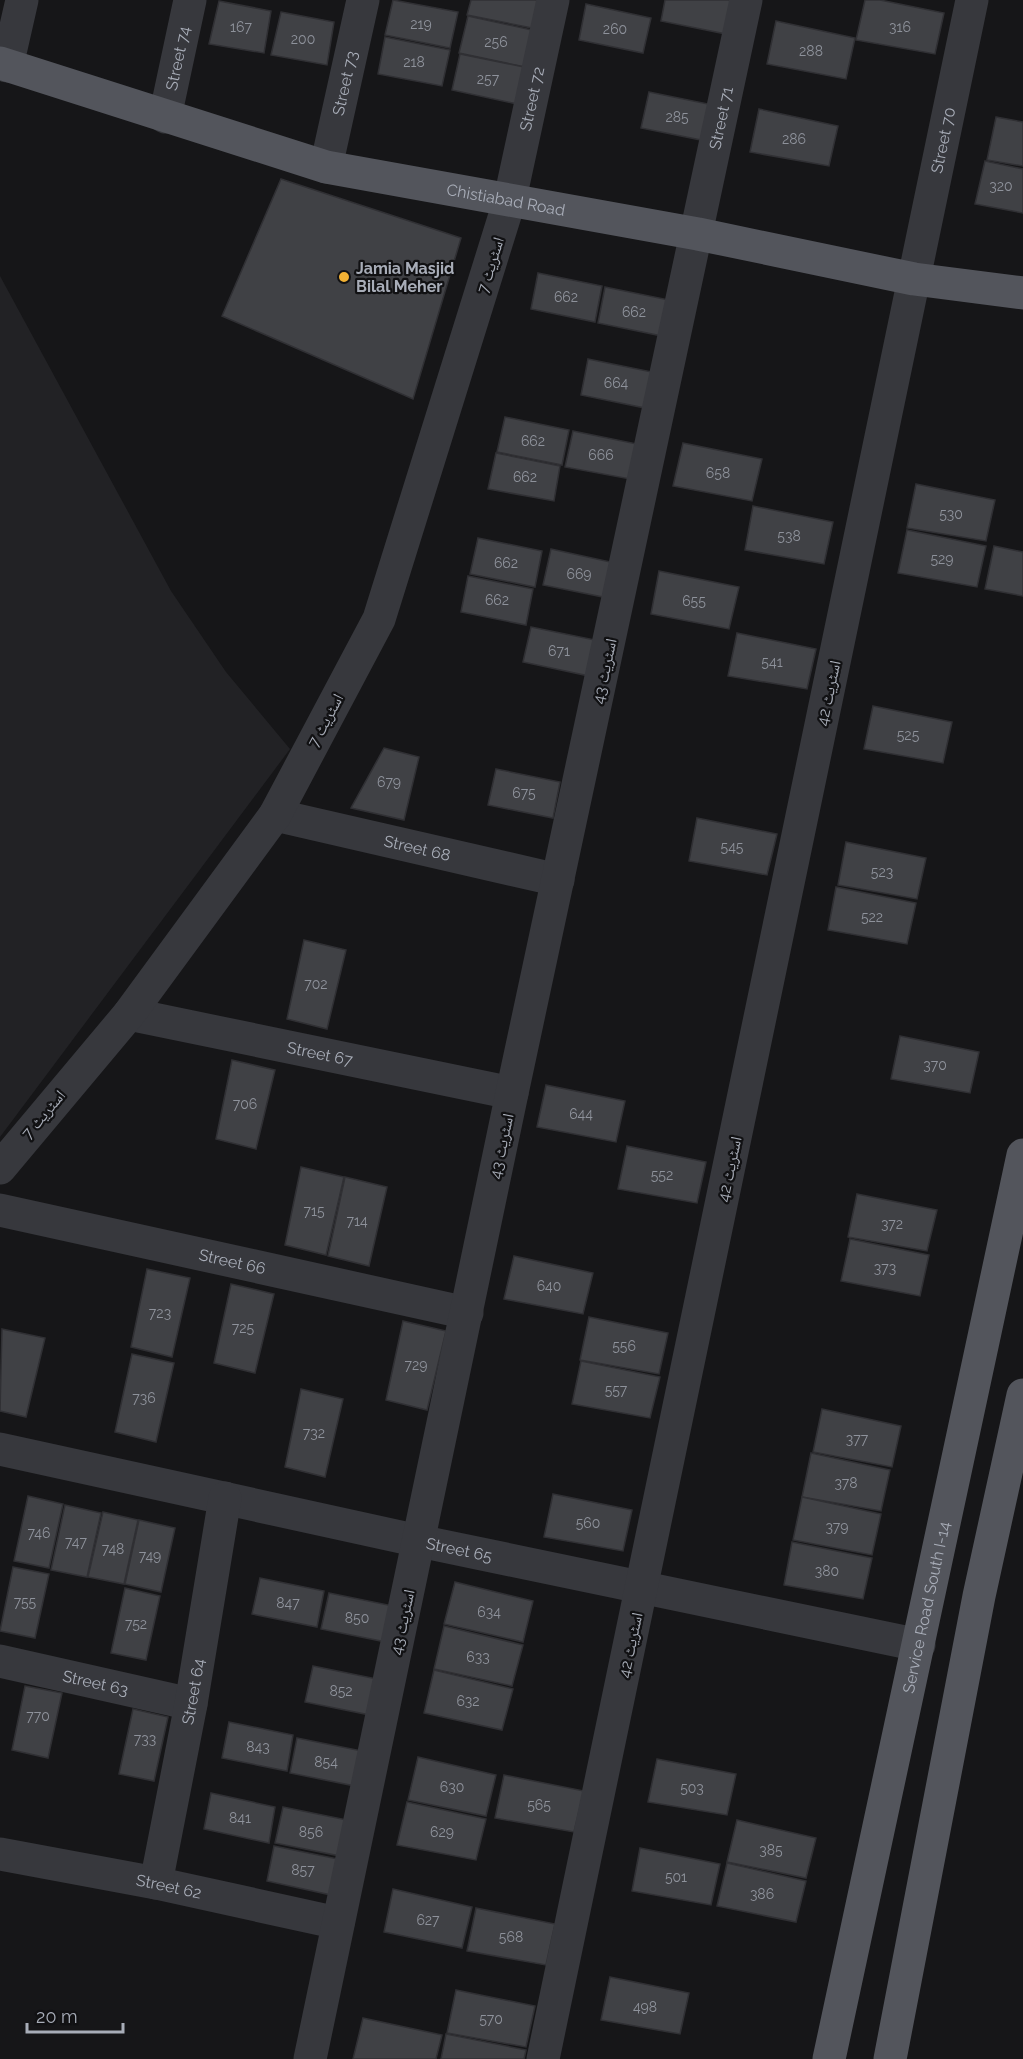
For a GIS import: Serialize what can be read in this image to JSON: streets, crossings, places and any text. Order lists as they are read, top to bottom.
{
  "streets": {
    "main road": ["Chistiabad Road", "Service Road South I-14"],
    "street": [
      "Street 74",
      "Street 73",
      "Street 72",
      "Street 71",
      "Street 70",
      "اسٹریٹ 7",
      "اسٹریٹ 43",
      "اسٹریٹ 42",
      "Street 68",
      "Street 67",
      "Street 66",
      "Street 65",
      "Street 63",
      "Street 64",
      "Street 62"
    ]
  },
  "crossings": [
    ["Street 74", "Chistiabad Road"],
    ["Street 73", "Chistiabad Road"],
    ["Street 72", "Chistiabad Road"],
    ["Street 72", "اسٹریٹ 7"],
    ["Street 71", "Chistiabad Road"],
    ["Street 71", "اسٹریٹ 43"],
    ["Street 70", "Chistiabad Road"],
    ["Street 70", "اسٹریٹ 42"],
    ["Chistiabad Road", "اسٹریٹ 7"],
    ["Chistiabad Road", "اسٹریٹ 43"],
    ["Chistiabad Road", "اسٹریٹ 42"],
    ["اسٹریٹ 7", "Street 68"],
    ["اسٹریٹ 7", "Street 67"],
    ["اسٹریٹ 43", "Street 68"],
    ["اسٹریٹ 43", "Street 67"],
    ["اسٹریٹ 43", "Street 66"],
    ["اسٹریٹ 43", "Street 65"],
    ["اسٹریٹ 43", "Street 62"],
    ["اسٹریٹ 42", "Street 65"],
    ["Street 65", "Service Road South I-14"],
    ["Street 65", "Street 64"],
    ["Street 63", "Street 64"],
    ["Street 64", "Street 62"]
  ],
  "places": ["Jamia Masjid Bilal Meher"],
  "house_numbers": [
    "219",
    "167",
    "316",
    "260",
    "200",
    "256",
    "288",
    "218",
    "257",
    "285",
    "286",
    "320",
    "662",
    "662",
    "664",
    "662",
    "666",
    "658",
    "662",
    "530",
    "538",
    "529",
    "662",
    "669",
    "662",
    "655",
    "671",
    "541",
    "525",
    "679",
    "675",
    "545",
    "523",
    "522",
    "702",
    "370",
    "706",
    "644",
    "552",
    "715",
    "714",
    "372",
    "373",
    "640",
    "723",
    "725",
    "556",
    "729",
    "557",
    "736",
    "732",
    "377",
    "378",
    "560",
    "379",
    "746",
    "747",
    "748",
    "749",
    "380",
    "755",
    "847",
    "634",
    "850",
    "752",
    "633",
    "852",
    "632",
    "770",
    "733",
    "843",
    "854",
    "630",
    "503",
    "565",
    "841",
    "856",
    "629",
    "385",
    "857",
    "501",
    "386",
    "627",
    "568",
    "498",
    "570"
  ],
  "scale_bar": "20 m"
}
